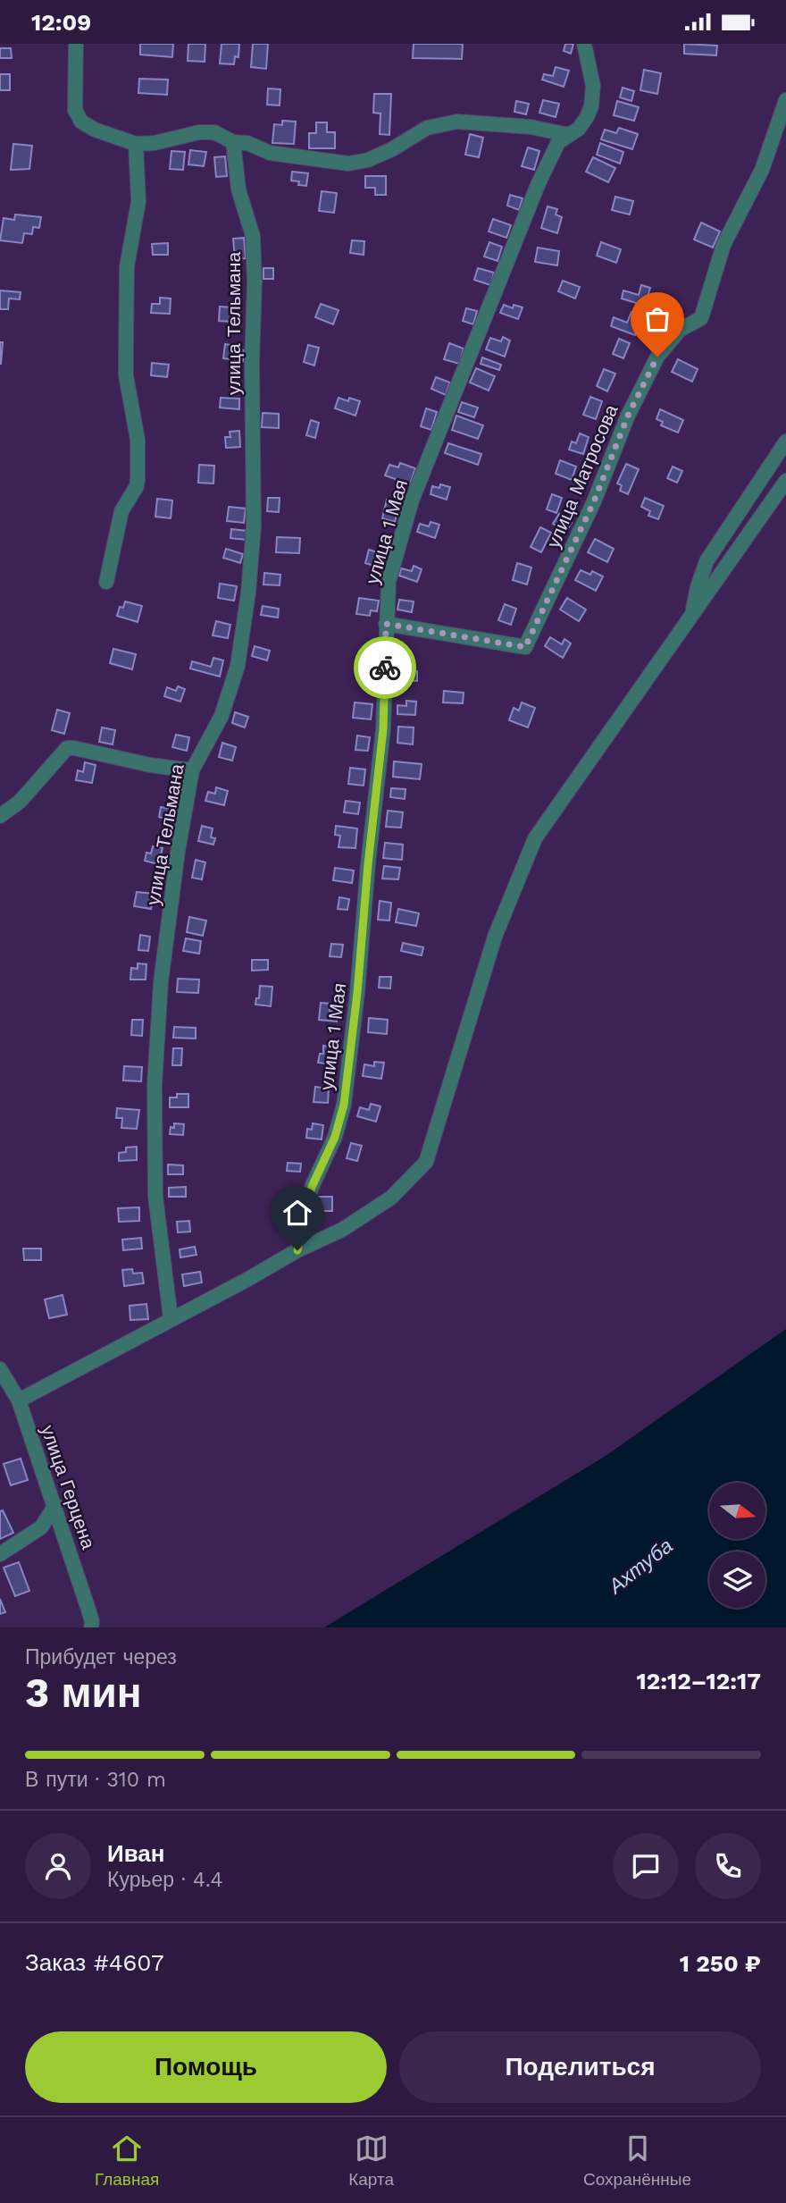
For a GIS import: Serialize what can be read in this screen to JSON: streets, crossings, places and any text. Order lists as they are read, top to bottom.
{
  "streets": {
    "street": [
      "улица Тельмана",
      "улица Матросова",
      "улица 1 Мая",
      "улица Герцена"
    ]
  },
  "crossings": [
    ["улица Матросова", "улица 1 Мая"]
  ],
  "water": ["Ахтуба"],
  "north": "right",
  "page": {
    "status": "12:09",
    "heading": ["3 мин", "Прибудет через", "12:12–12:17"],
    "panel": [
      "Иван",
      "Курьер · 4.4",
      "Заказ #4607",
      "1 250 ₽"
    ],
    "bar": "В пути · 310 m",
    "buttons": ["Помощь", "Поделиться"],
    "tabs": ["Главная", "Карта", "Сохранённые"]
  }
}
